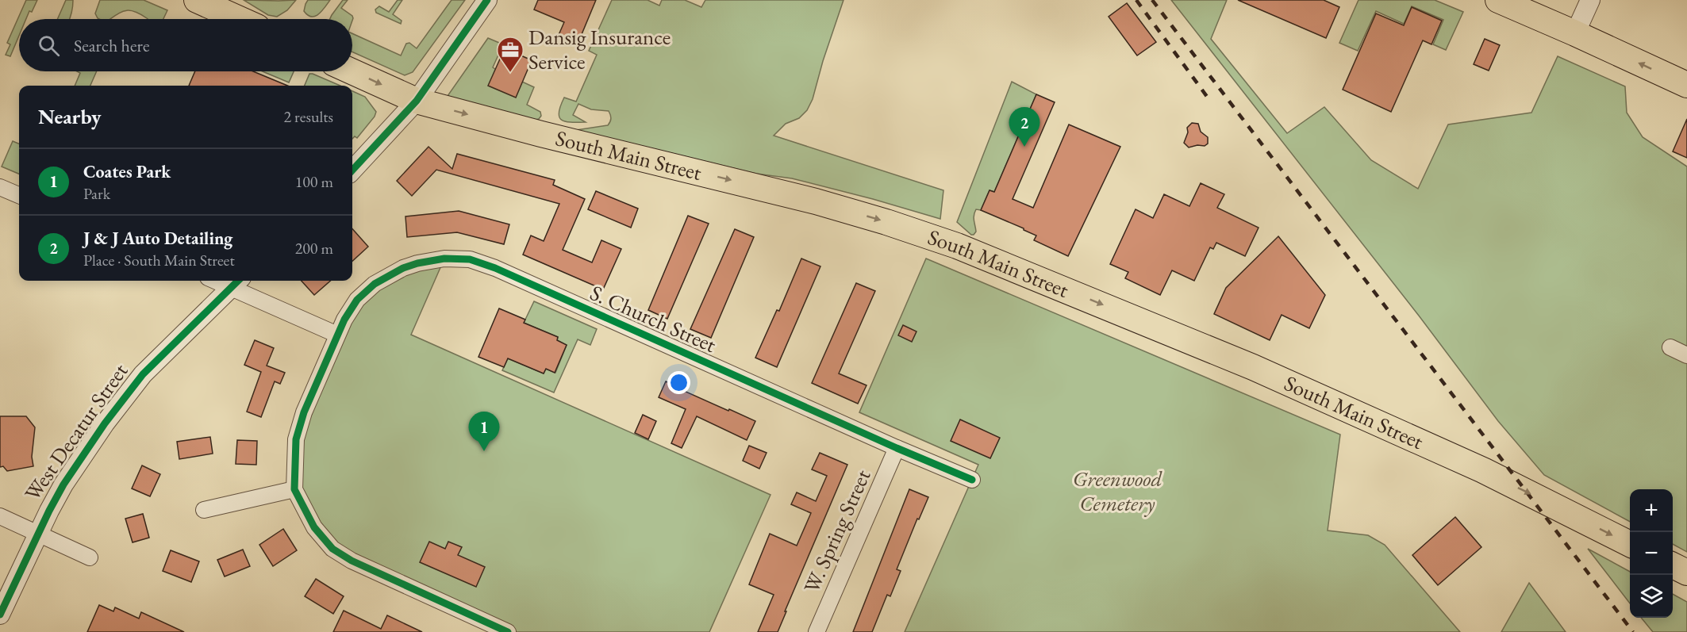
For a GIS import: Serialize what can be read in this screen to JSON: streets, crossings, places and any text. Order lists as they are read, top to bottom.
{
  "streets": {
    "main road": ["South Main Street"],
    "street": ["S. Church Street", "West Decatur Street", "W. Spring Street"]
  },
  "crossings": [
    ["S. Church Street", "W. Spring Street"]
  ],
  "one_way": ["South Main Street"],
  "parks": ["Greenwood Cemetery"],
  "places": {
    "office": ["Dansig Insurance Service"]
  },
  "page": {
    "search": "Search here",
    "heading": ["Nearby", "2 results"],
    "pins": ["2", "1"],
    "list": [
      {
        "mark": "1",
        "name": "Coates Park",
        "note": "Park",
        "value": "100 m"
      },
      {
        "mark": "2",
        "name": "J & J Auto Detailing",
        "note": "Place · South Main Street",
        "value": "200 m"
      }
    ],
    "map_buttons": ["+", "−"]
  }
}
